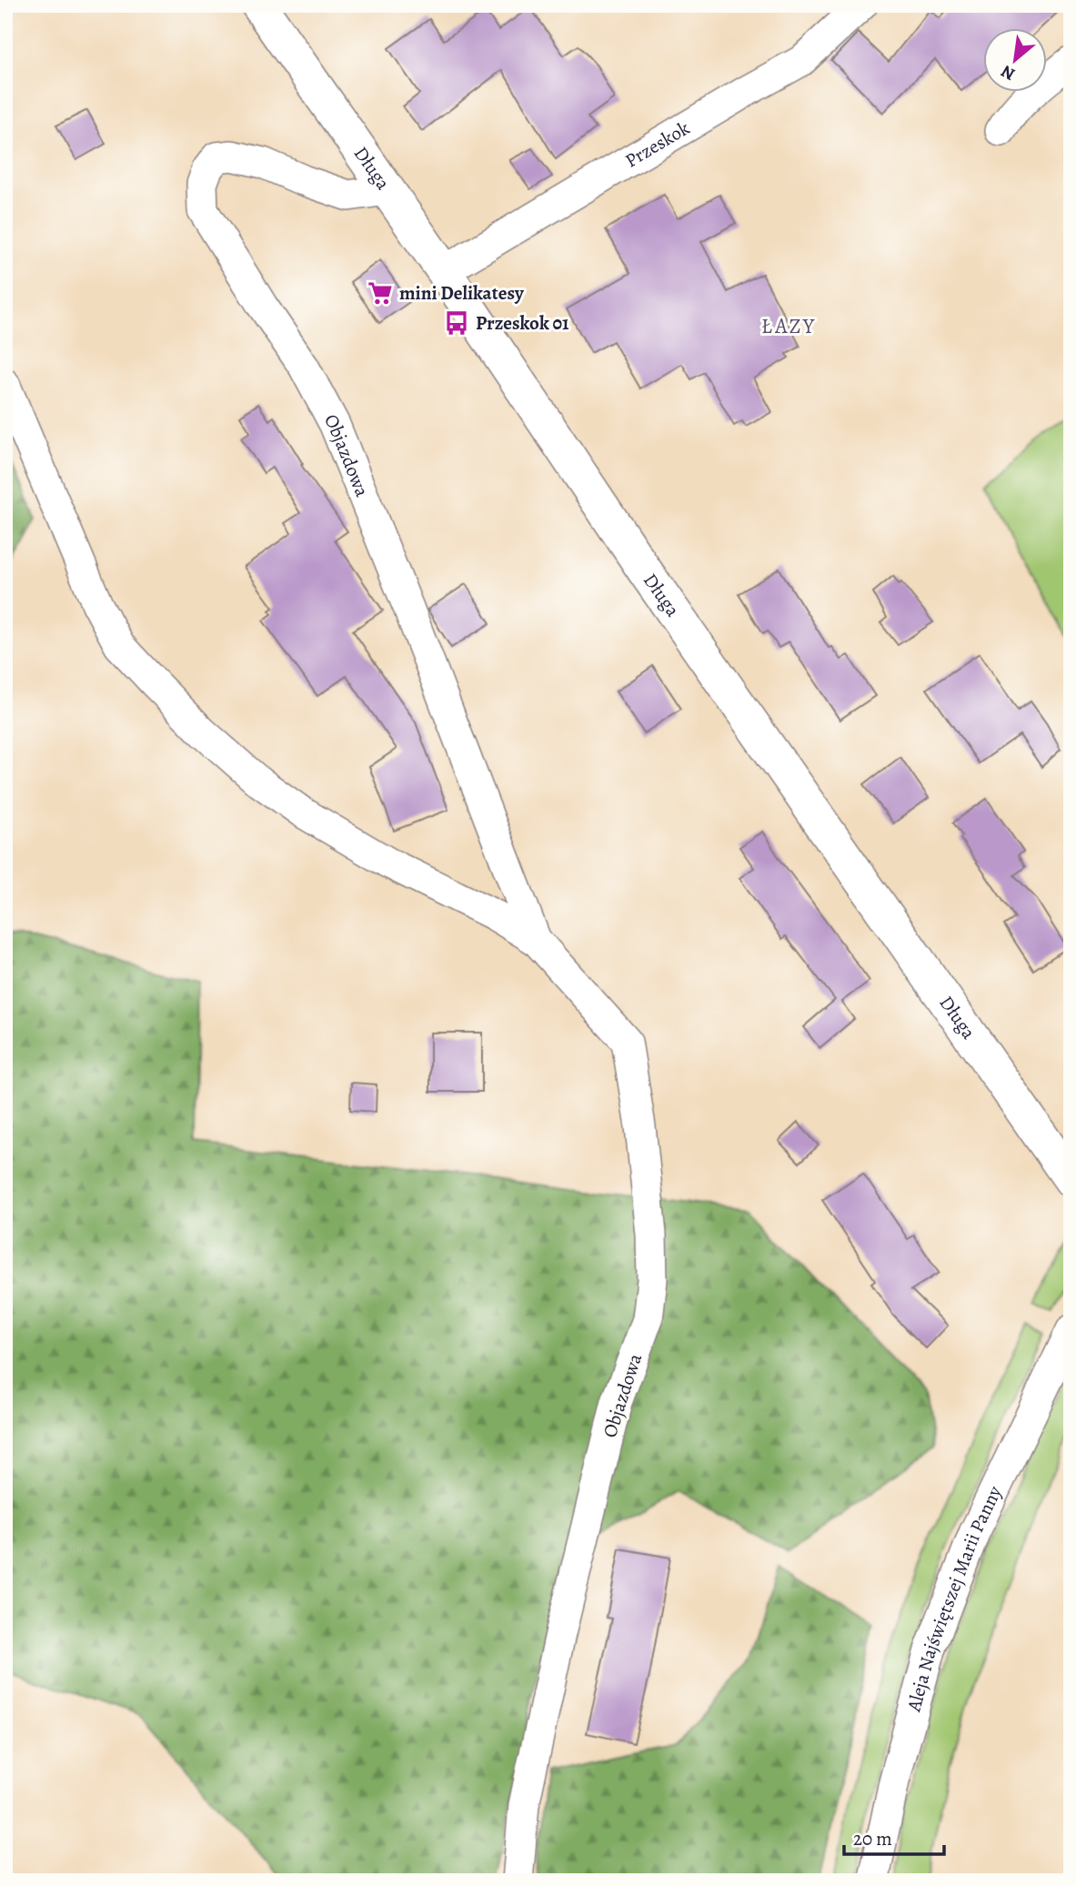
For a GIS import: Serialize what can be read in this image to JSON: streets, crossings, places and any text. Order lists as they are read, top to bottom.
{
  "streets": {
    "street": [
      "Przeskok",
      "Długa",
      "Objazdowa",
      "Aleja Najświętszej Marii Panny"
    ]
  },
  "crossings": [
    ["Przeskok", "Długa"],
    ["Długa", "Objazdowa"]
  ],
  "districts": ["ŁAZY"],
  "places": {
    "supermarket": ["mini Delikatesy"],
    "bus stop": ["Przeskok 01"]
  },
  "scale_bar": "20 m",
  "north": "bottom left"
}
